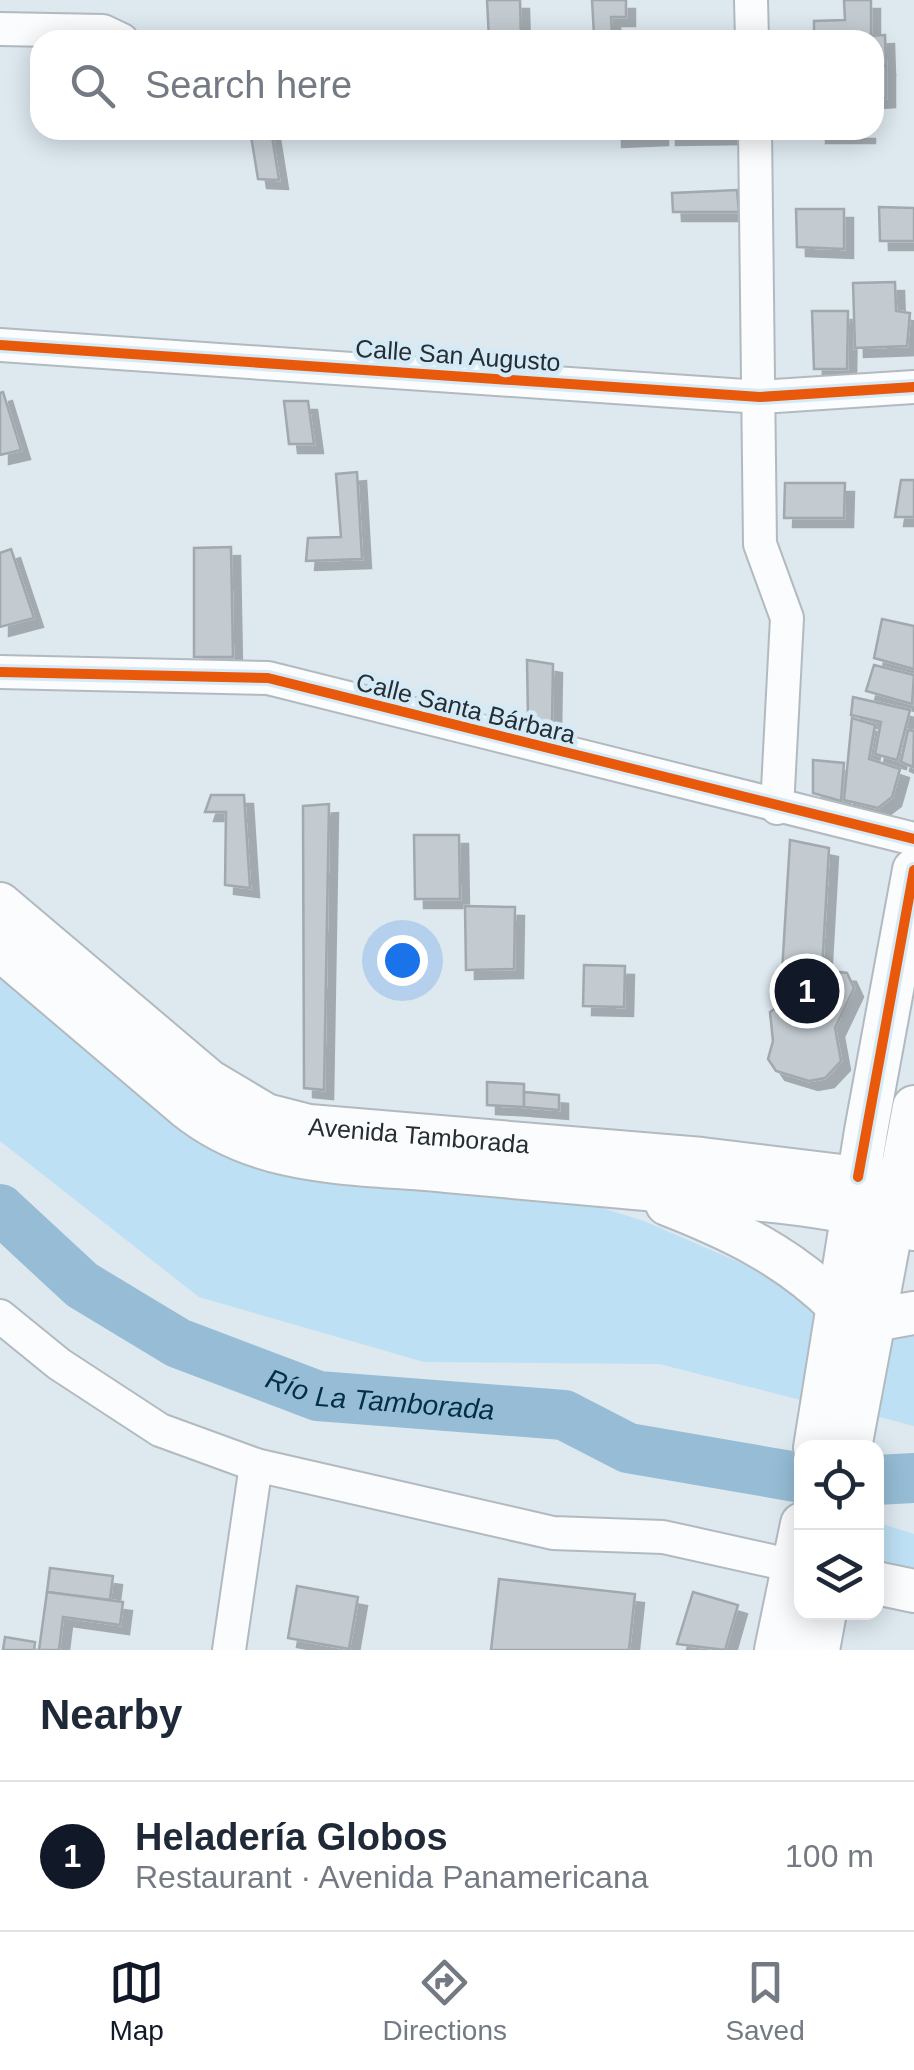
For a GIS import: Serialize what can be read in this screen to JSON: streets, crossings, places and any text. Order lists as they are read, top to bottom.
{
  "streets": {
    "main road": ["Avenida Tamborada"],
    "street": ["Calle San Augusto", "Calle Santa Bárbara"]
  },
  "water": ["Río La Tamborada"],
  "page": {
    "search": "Search here",
    "pins": "1",
    "heading": "Nearby",
    "list": [
      {
        "mark": "1",
        "name": "Heladería Globos",
        "note": "Restaurant · Avenida Panamericana",
        "value": "100 m"
      }
    ],
    "nav": ["Map", "Directions", "Saved"]
  }
}
